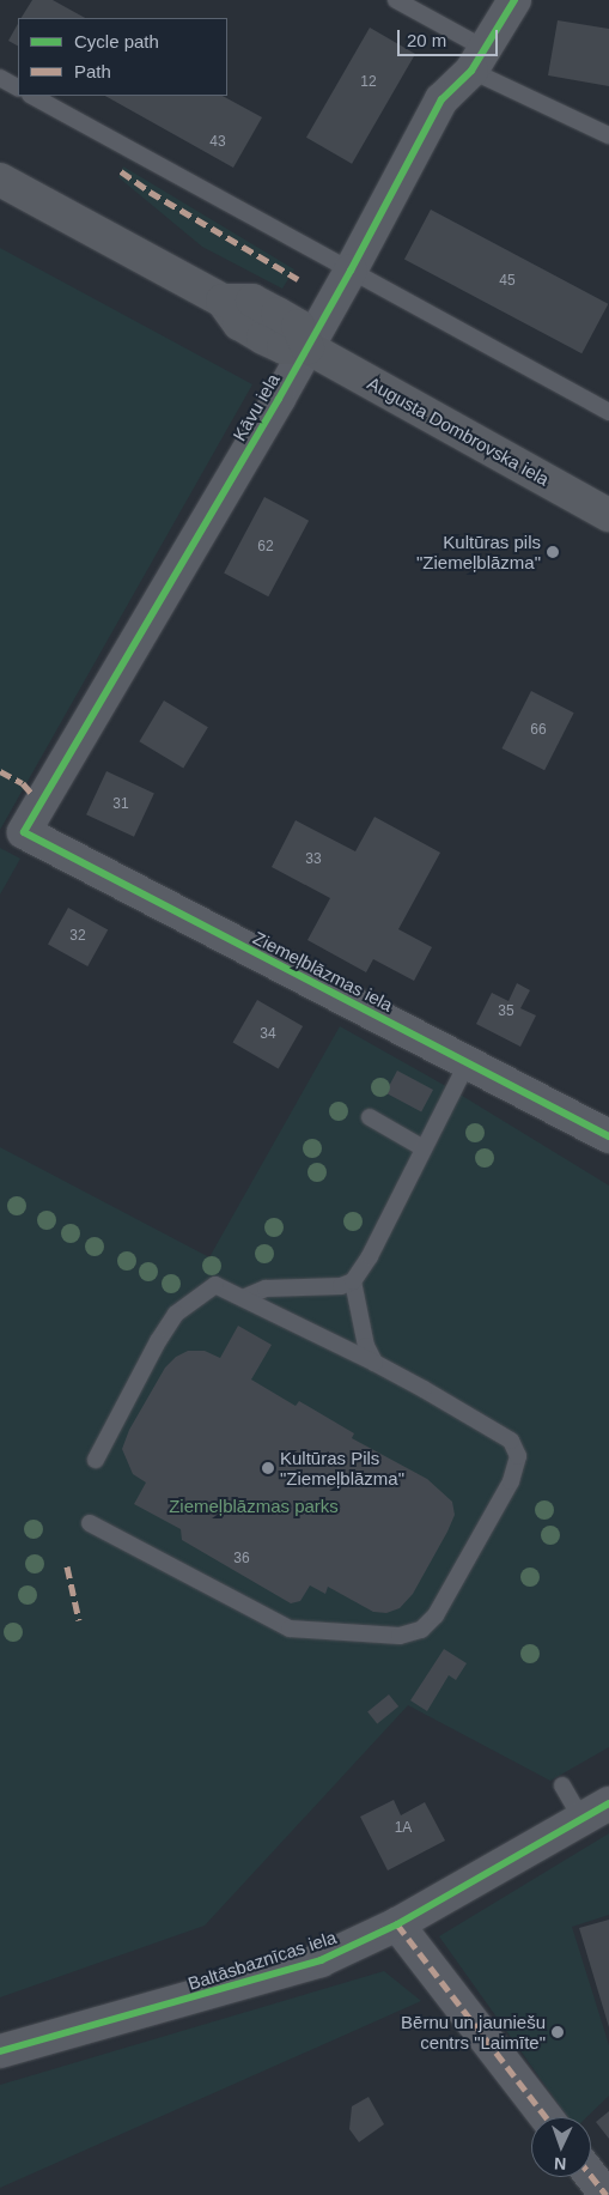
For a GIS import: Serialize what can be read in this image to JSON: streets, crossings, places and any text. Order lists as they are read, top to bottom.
{
  "streets": {
    "main road": ["Augusta Dombrovska iela"],
    "street": ["Kāvu iela", "Ziemeļblāzmas iela", "Baltāsbaznīcas iela"]
  },
  "crossings": [
    ["Kāvu iela", "Augusta Dombrovska iela"],
    ["Kāvu iela", "Ziemeļblāzmas iela"]
  ],
  "parks": ["Ziemeļblāzmas parks"],
  "places": ["Kultūras pils \"Ziemeļblāzma\"", "Kultūras Pils \"Ziemeļblāzma\"", "Bērnu un jauniešu centrs \"Laimīte\""],
  "house_numbers": [
    "12",
    "43",
    "45",
    "62",
    "66",
    "31",
    "33",
    "32",
    "35",
    "34",
    "36",
    "1A"
  ],
  "legend": ["Cycle path", "Path"],
  "scale_bar": "20 m",
  "north": "bottom"
}
